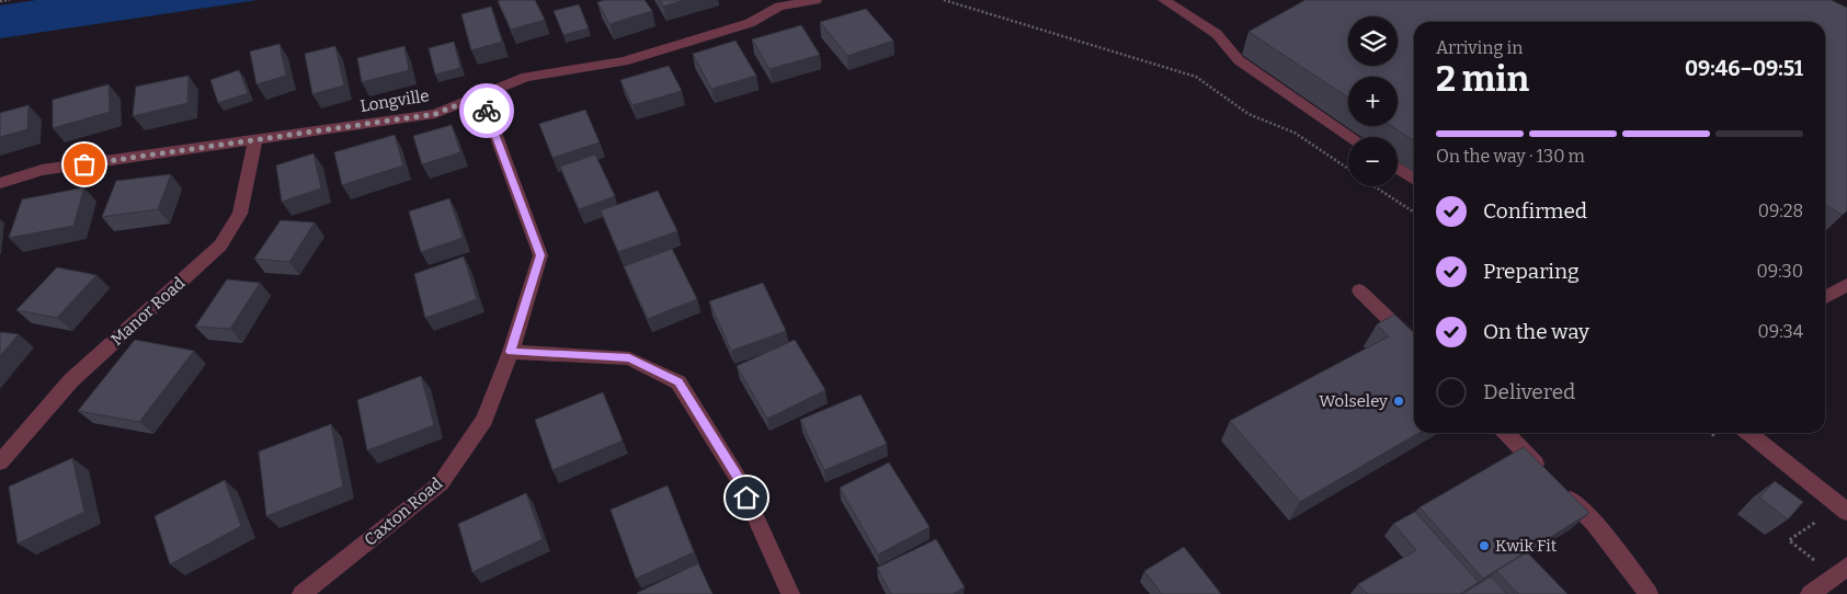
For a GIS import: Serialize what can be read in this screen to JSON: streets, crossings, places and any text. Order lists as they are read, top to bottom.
{
  "streets": {
    "street": ["Longville", "Manor Road", "Caxton Road"]
  },
  "crossings": [
    ["Longville", "Manor Road"],
    ["Longville", "Caxton Road"]
  ],
  "places": ["Wolseley", "Kwik Fit"],
  "page": {
    "map_buttons": ["+", "−"],
    "heading": ["2 min", "Arriving in", "09:46–09:51"],
    "bar": "On the way · 130 m",
    "list": [
      ["Confirmed", "09:28"],
      ["Preparing", "09:30"],
      ["On the way", "09:34"],
      "Delivered"
    ]
  }
}
